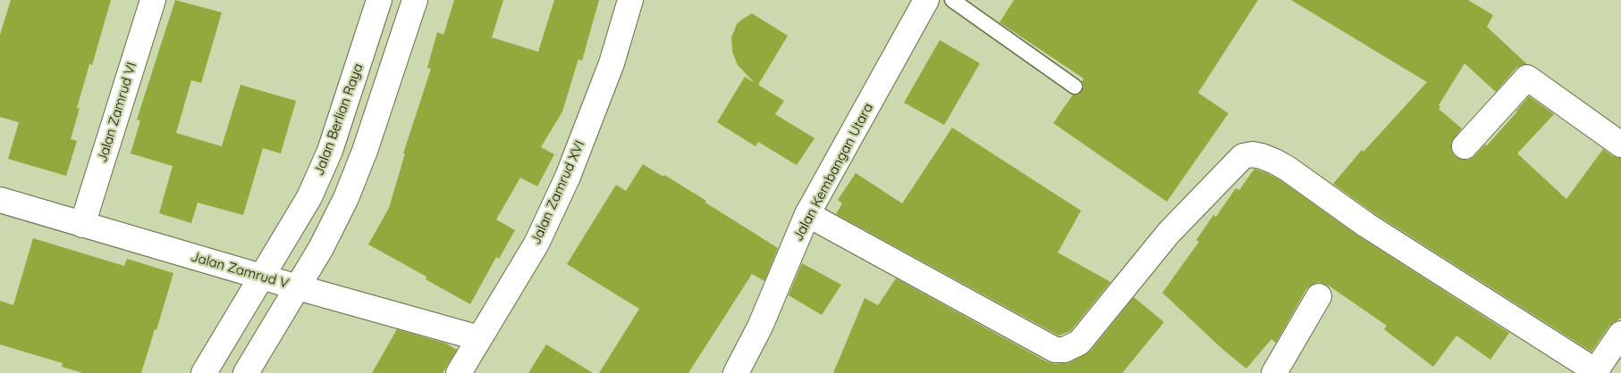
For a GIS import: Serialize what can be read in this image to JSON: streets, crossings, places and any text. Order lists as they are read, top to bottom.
{
  "streets": {
    "street": [
      "Jalan Zamrud VI",
      "Jalan Berlian Raya",
      "Jalan Kembangan Utara",
      "Jalan Zamrud XVI",
      "Jalan Zamrud V"
    ]
  },
  "crossings": [
    ["Jalan Zamrud VI", "Jalan Zamrud V"],
    ["Jalan Berlian Raya", "Jalan Zamrud V"],
    ["Jalan Zamrud XVI", "Jalan Zamrud V"]
  ]
}
